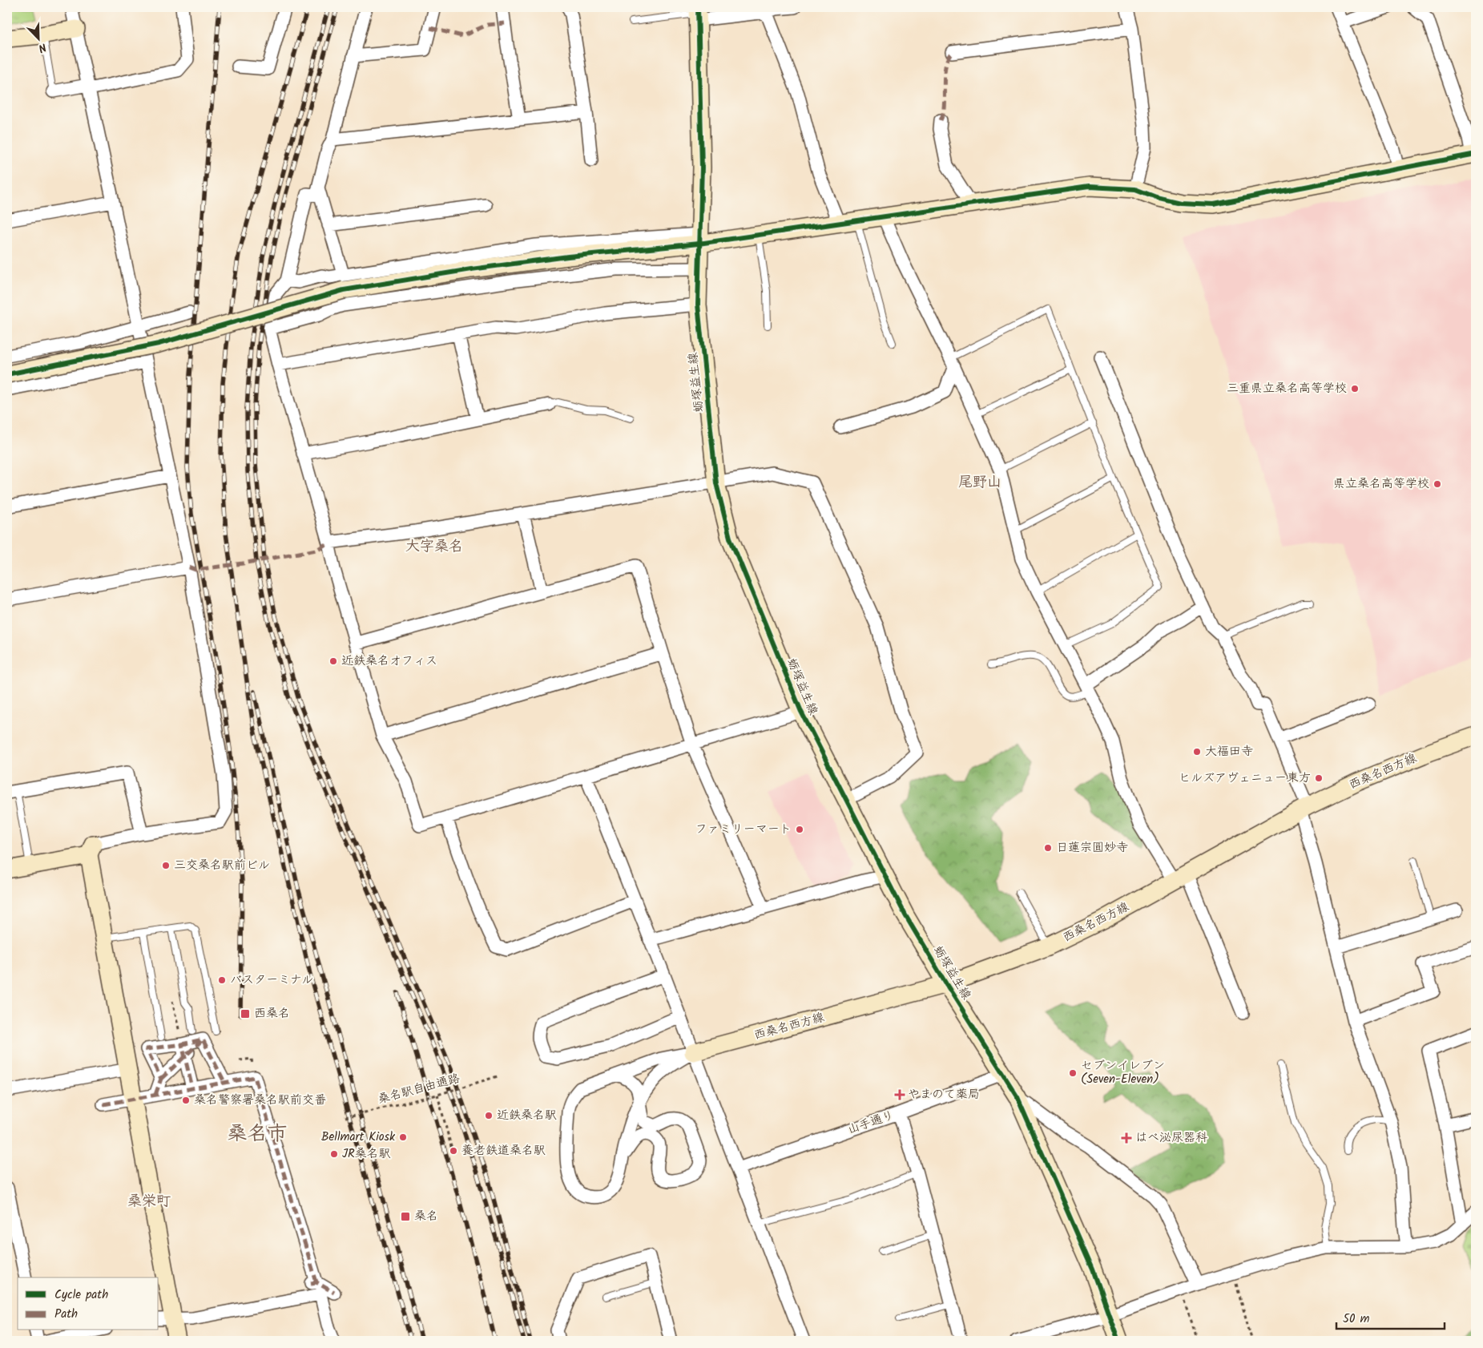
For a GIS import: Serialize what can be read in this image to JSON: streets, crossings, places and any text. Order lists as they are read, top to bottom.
{
  "streets": {
    "street": ["蛎塚益生線", "西桑名西方線", "山手通り"],
    "path": ["桑名駅自由通路"]
  },
  "crossings": [
    ["蛎塚益生線", "西桑名西方線"],
    ["蛎塚益生線", "山手通り"]
  ],
  "districts": [
    "尾野山",
    "大字桑名",
    "桑名市",
    "桑栄町"
  ],
  "places": {
    "other": [
      "三重県立桑名高等学校",
      "県立桑名高等学校",
      "近鉄桑名オフィス",
      "大福田寺",
      "ヒルズアヴェニュー東方",
      "ファミリーマート",
      "日蓮宗圓妙寺",
      "三交桑名駅前ビル",
      "バスターミナル",
      "セブンイレブン (Seven-Eleven)",
      "桑名警察署桑名駅前交番",
      "近鉄桑名駅",
      "Bellmart Kiosk",
      "養老鉄道桑名駅",
      "JR桑名駅"
    ],
    "transit": ["西桑名", "桑名"],
    "health": ["やまのて薬局", "はべ泌尿器科"]
  },
  "legend": ["Cycle path", "Path"],
  "scale_bar": "50 m",
  "north": "bottom right"
}
